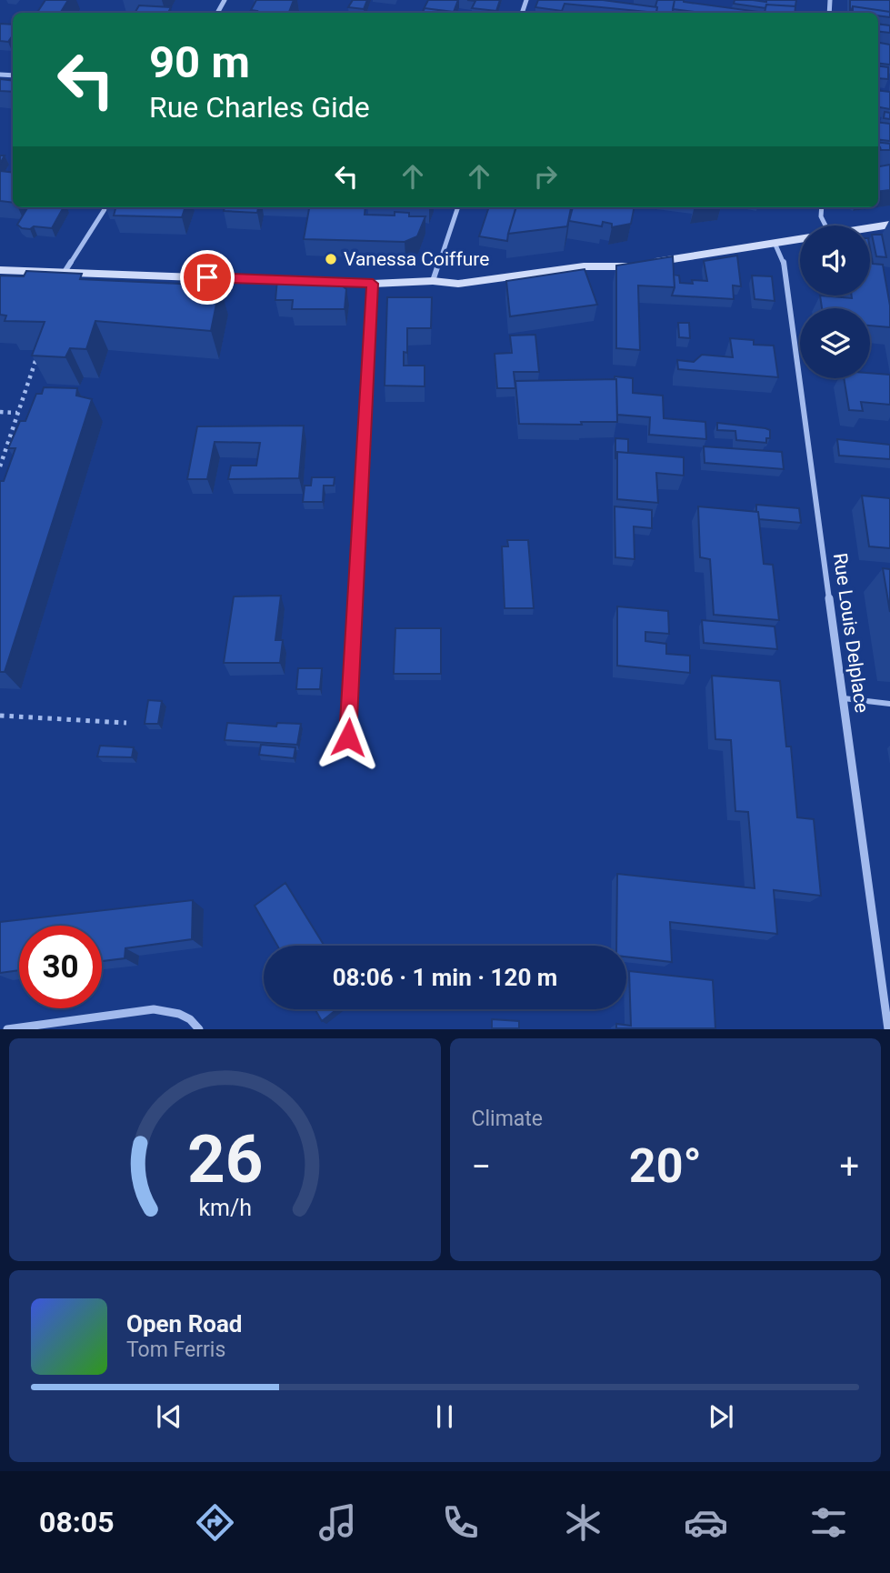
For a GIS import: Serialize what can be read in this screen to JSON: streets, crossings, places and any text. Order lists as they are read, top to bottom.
{
  "streets": {
    "street": ["Rue Louis Delplace"]
  },
  "places": ["Vanessa Coiffure"],
  "page": {
    "turn": ["90 m", "Rue Charles Gide"],
    "limit": "30",
    "trip": "08:06 · 1 min · 120 m",
    "tile": "Climate",
    "heat": ["−", "20°", "+"],
    "song": ["Open Road", "Tom Ferris"],
    "tabs": "08:05",
    "gauge": ["26", "km/h"]
  }
}
